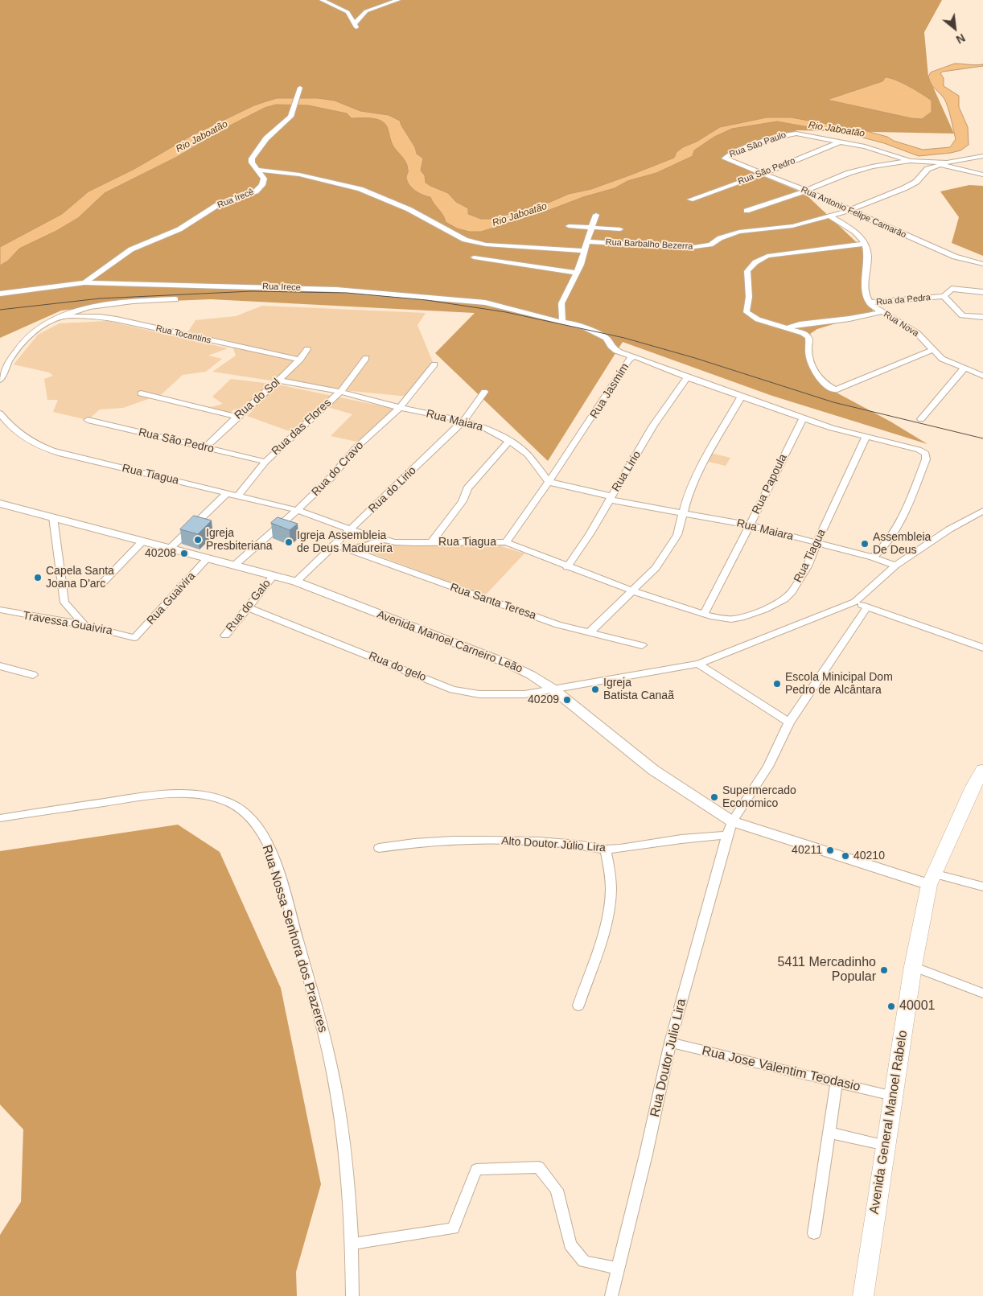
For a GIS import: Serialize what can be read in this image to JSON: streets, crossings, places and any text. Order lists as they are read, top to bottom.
{
  "streets": {
    "main road": ["Avenida Manoel Carneiro Leão", "Avenida General Manoel Rabelo"],
    "street": [
      "Rua São Paulo",
      "Rua São Pedro",
      "Rua Irecê",
      "Rua Antonio Felipe Camarão",
      "Rua Barbalho Bezerra",
      "Rua Irece",
      "Rua da Pedra",
      "Rua Nova",
      "Rua Tocantins",
      "Rua Jasmim",
      "Rua do Sol",
      "Rua Maiara",
      "Rua das Flores",
      "Rua do Cravo",
      "Rua Lirio",
      "Rua Tiagua",
      "Rua Papoula",
      "Rua do Lirio",
      "Rua Guaivira",
      "Rua Santa Teresa",
      "Rua do Galo",
      "Travessa Guaivira",
      "Rua do gelo",
      "Alto Doutor Júlio Lira",
      "Rua Nossa Senhora dos Prazeres",
      "Rua Doutor Julio Lira",
      "Rua Jose Valentim Teodasio"
    ]
  },
  "crossings": [
    ["Rua São Paulo", "Rua São Pedro"],
    ["Rua São Paulo", "Rua Antonio Felipe Camarão"],
    ["Rua São Pedro", "Rua Antonio Felipe Camarão"],
    ["Rua São Pedro", "Rua do Sol"],
    ["Rua São Pedro", "Rua das Flores"],
    ["Rua Irecê", "Rua Irece"],
    ["Rua Antonio Felipe Camarão", "Rua Barbalho Bezerra"],
    ["Rua Irece", "Rua Jasmim"],
    ["Rua da Pedra", "Rua Nova"],
    ["Rua Tocantins", "Rua do Sol"],
    ["Rua Jasmim", "Rua Maiara"],
    ["Rua Jasmim", "Rua Lirio"],
    ["Rua Jasmim", "Rua Tiagua"],
    ["Rua Jasmim", "Rua Papoula"],
    ["Rua do Sol", "Rua Maiara"],
    ["Rua Maiara", "Rua das Flores"],
    ["Rua Maiara", "Rua do Cravo"],
    ["Rua Maiara", "Rua Lirio"],
    ["Rua Maiara", "Rua Tiagua"],
    ["Rua Maiara", "Rua Papoula"],
    ["Rua Maiara", "Rua do Lirio"],
    ["Rua das Flores", "Rua Tiagua"],
    ["Rua do Cravo", "Rua Tiagua"],
    ["Rua do Cravo", "Avenida Manoel Carneiro Leão"],
    ["Rua Lirio", "Rua Tiagua"],
    ["Rua Tiagua", "Rua Papoula"],
    ["Rua Tiagua", "Rua do Lirio"],
    ["Rua do Lirio", "Avenida Manoel Carneiro Leão"],
    ["Rua Guaivira", "Travessa Guaivira"],
    ["Rua Guaivira", "Avenida Manoel Carneiro Leão"],
    ["Rua do Galo", "Avenida Manoel Carneiro Leão"],
    ["Rua do Galo", "Rua do gelo"],
    ["Avenida Manoel Carneiro Leão", "Rua do gelo"],
    ["Avenida Manoel Carneiro Leão", "Rua Doutor Julio Lira"],
    ["Avenida Manoel Carneiro Leão", "Avenida General Manoel Rabelo"],
    ["Alto Doutor Júlio Lira", "Rua Doutor Julio Lira"],
    ["Rua Doutor Julio Lira", "Rua Jose Valentim Teodasio"],
    ["Rua Jose Valentim Teodasio", "Avenida General Manoel Rabelo"]
  ],
  "water": ["Rio Jaboatão"],
  "places": [
    "Igreja Presbiteriana",
    "Igreja Assembleia de Deus Madureira",
    "Assembleia De Deus",
    "40208",
    "Capela Santa Joana D'arc",
    "Escola Minicipal Dom Pedro de Alcântara",
    "Igreja Batista Canaã",
    "40209",
    "Supermercado Economico",
    "40211",
    "40210",
    "5411 Mercadinho Popular",
    "40001"
  ],
  "north": "bottom right"
}
